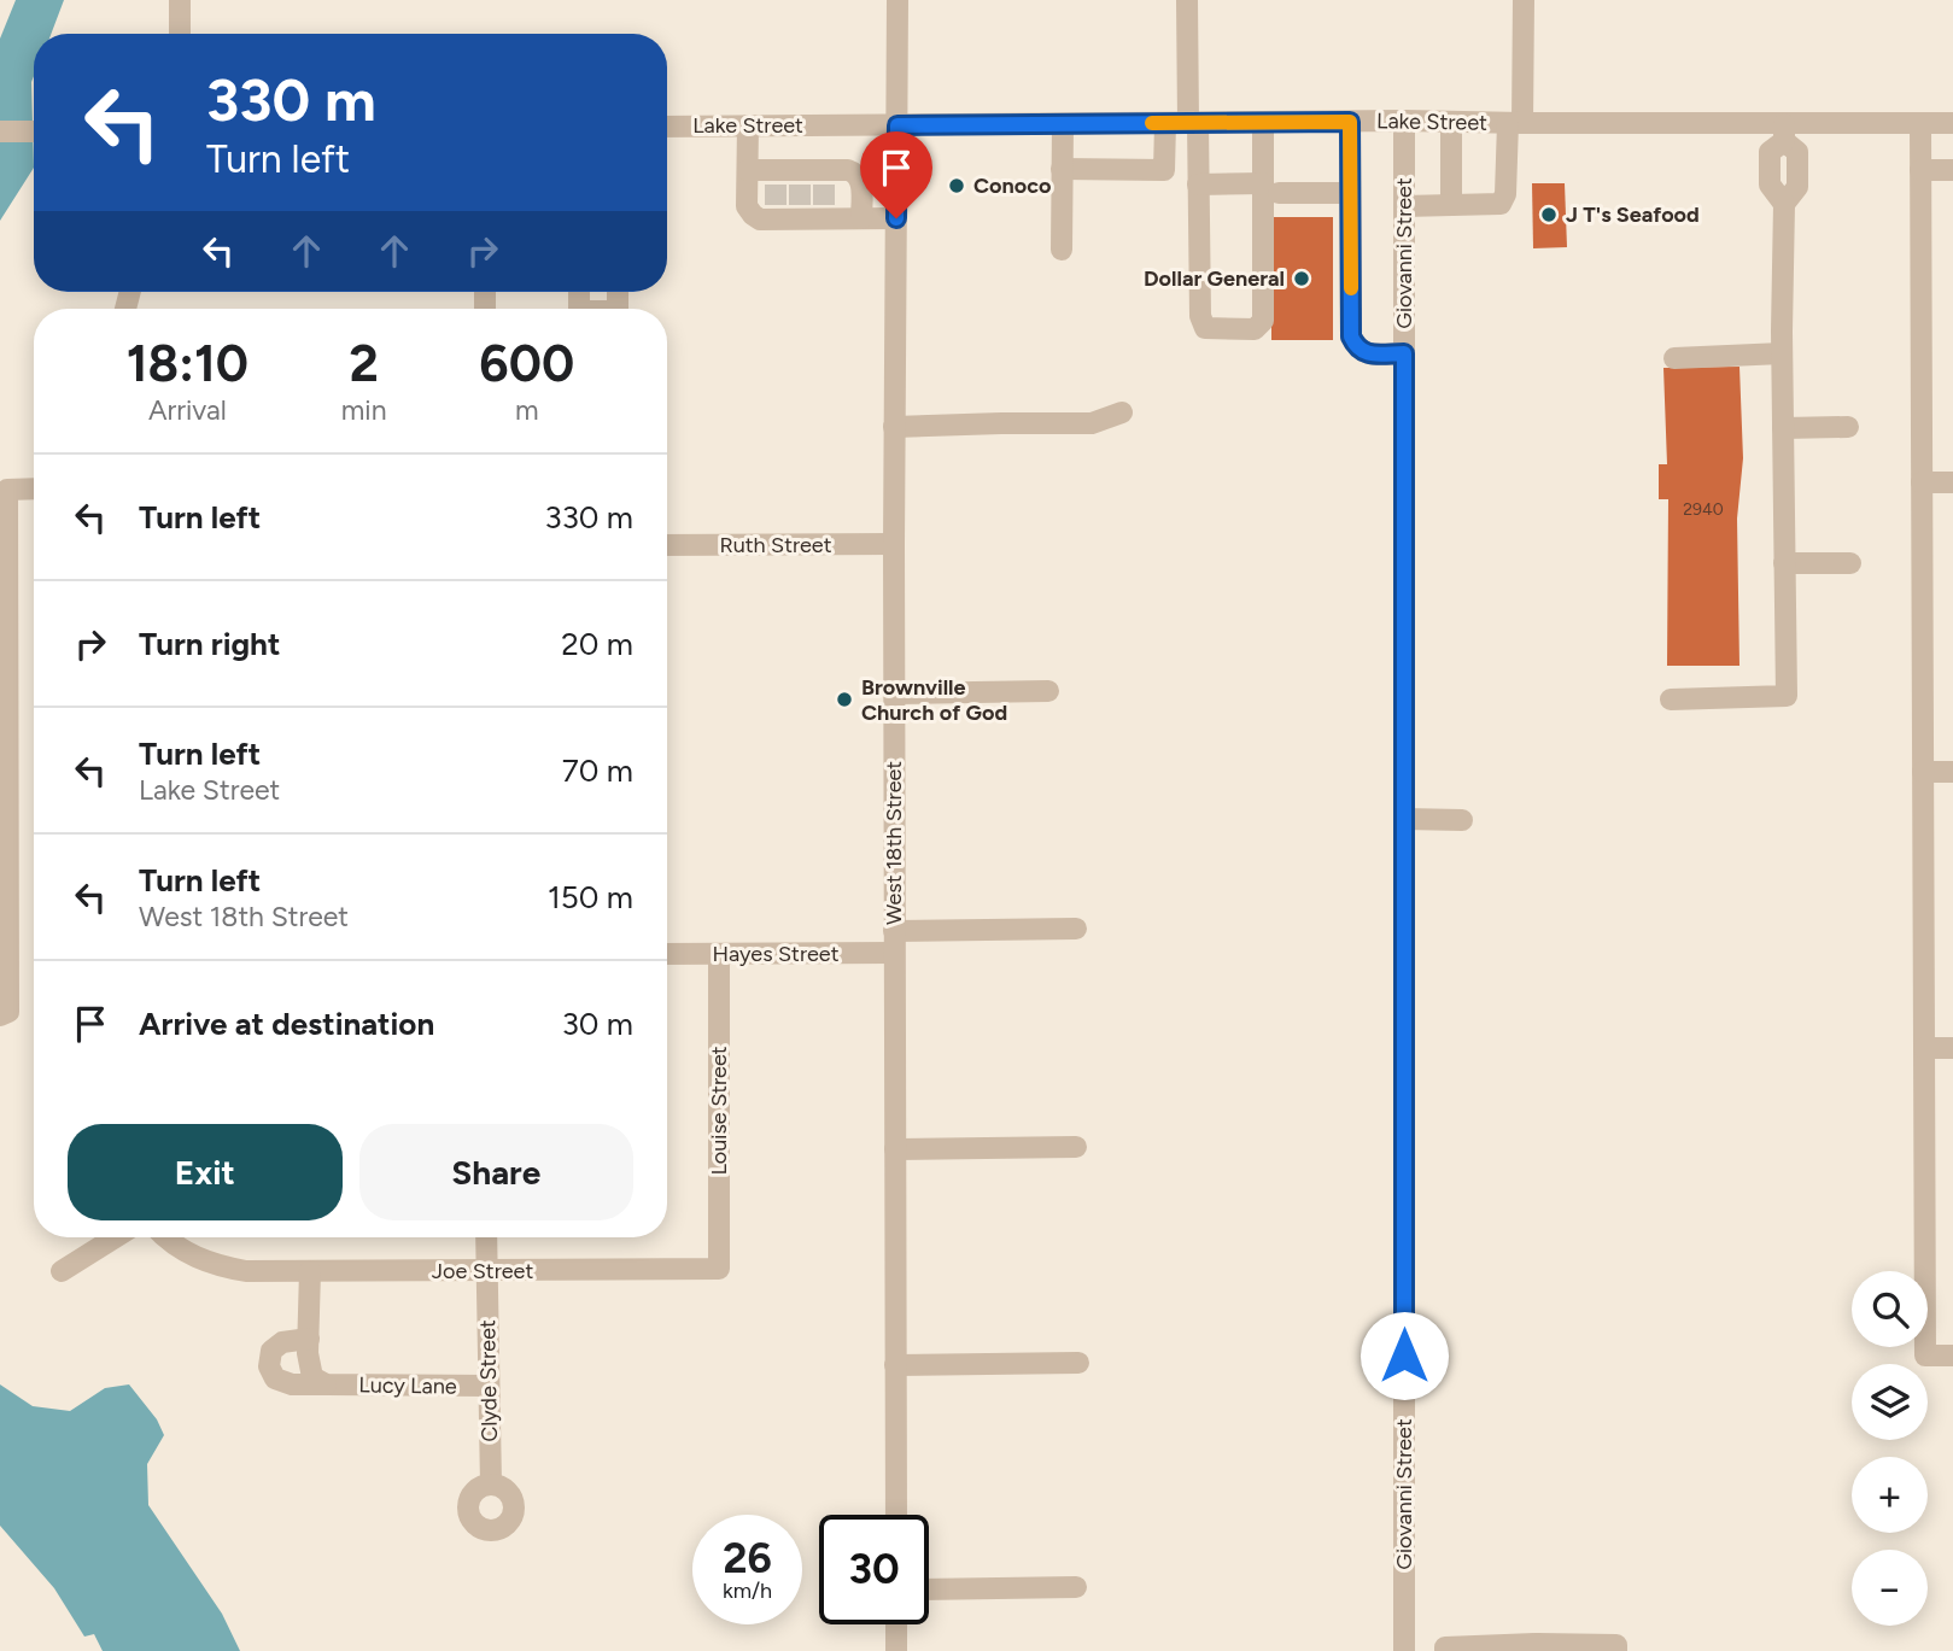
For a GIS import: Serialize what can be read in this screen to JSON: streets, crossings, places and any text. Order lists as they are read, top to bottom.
{
  "streets": {
    "street": [
      "Lake Street",
      "Giovanni Street",
      "Ruth Street",
      "West 18th Street",
      "Hayes Street",
      "Louise Street",
      "Joe Street",
      "Clyde Street",
      "Lucy Lane"
    ]
  },
  "crossings": [
    ["Lake Street", "Giovanni Street"],
    ["Lake Street", "West 18th Street"],
    ["Ruth Street", "West 18th Street"],
    ["West 18th Street", "Hayes Street"],
    ["Hayes Street", "Louise Street"],
    ["Louise Street", "Joe Street"],
    ["Joe Street", "Clyde Street"],
    ["Clyde Street", "Lucy Lane"]
  ],
  "places": [
    "Conoco",
    "J T's Seafood",
    "Dollar General",
    "Brownville Church of God"
  ],
  "house_numbers": ["2940"],
  "page": {
    "turn": ["330 m", "Turn left"],
    "eta": [
      "18:10",
      "Arrival",
      "2",
      "min",
      "600",
      "m"
    ],
    "list": [
      {
        "name": "Turn left",
        "value": "330 m"
      },
      {
        "name": "Turn right",
        "value": "20 m"
      },
      {
        "name": "Turn left",
        "note": "Lake Street",
        "value": "70 m"
      },
      {
        "name": "Turn left",
        "note": "West 18th Street",
        "value": "150 m"
      },
      {
        "name": "Arrive at destination",
        "value": "30 m"
      }
    ],
    "buttons": ["Exit", "Share"],
    "map_buttons": ["+", "−"],
    "speed": "26 km/h",
    "limit": "30"
  }
}
